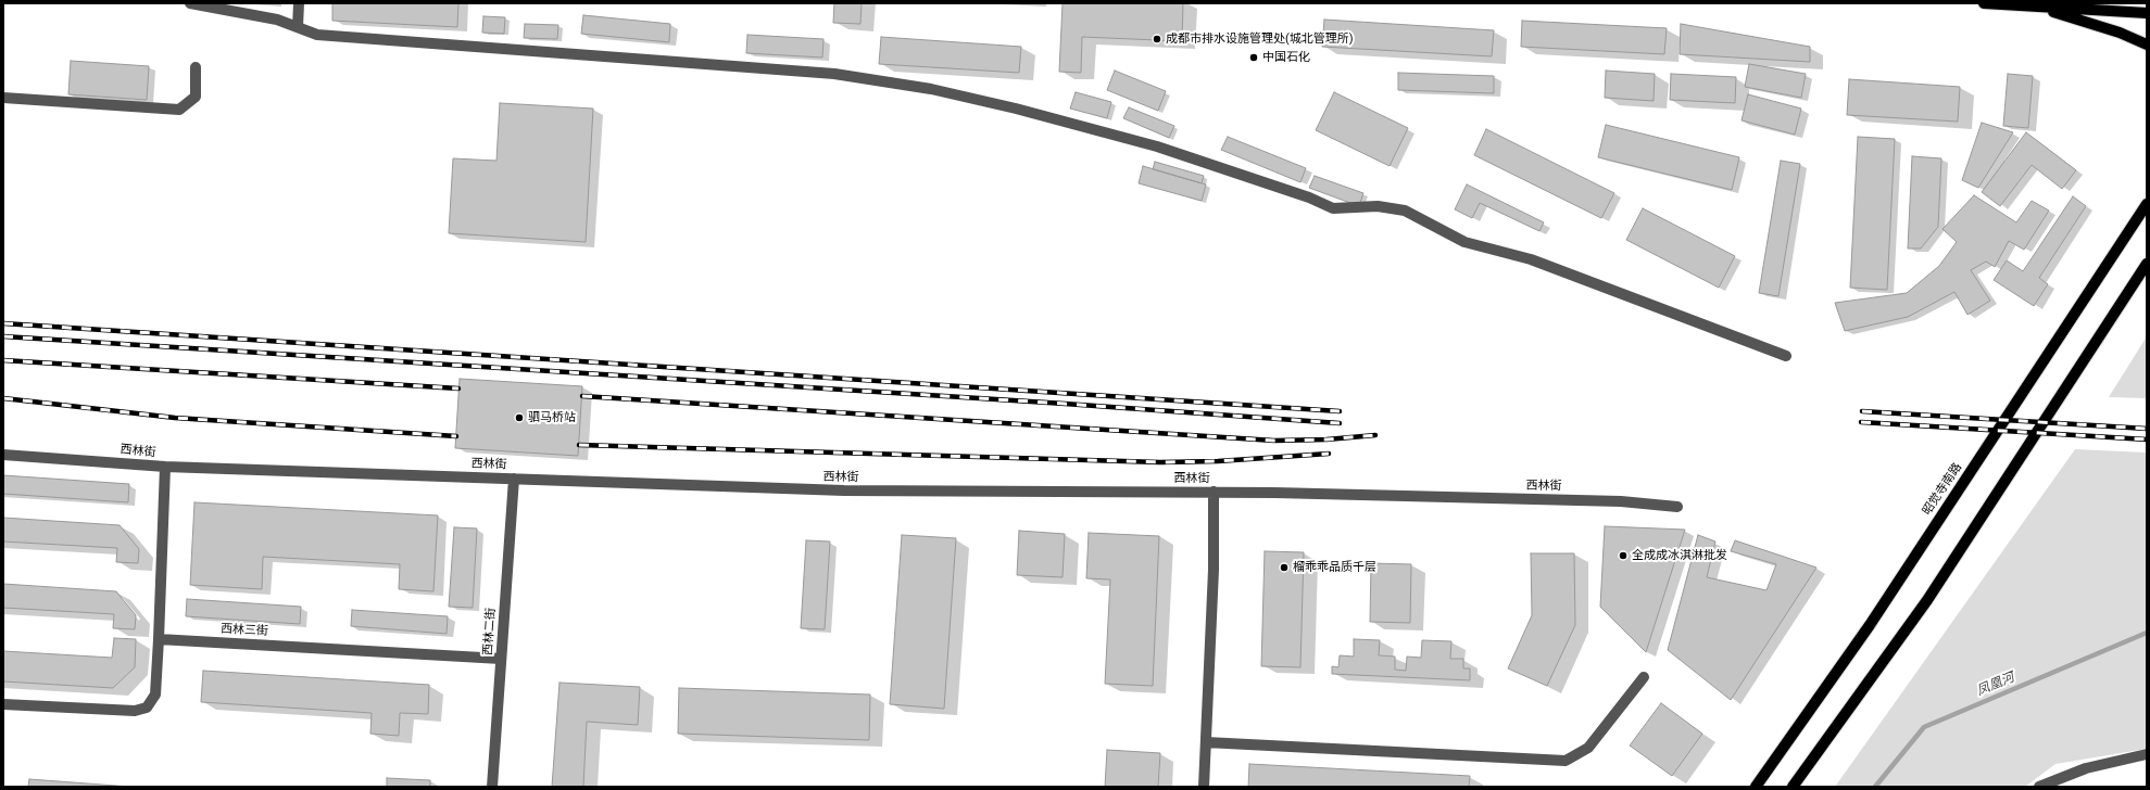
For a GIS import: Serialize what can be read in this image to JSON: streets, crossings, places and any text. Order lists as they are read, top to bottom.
{
  "streets": {
    "main road": ["昭觉寺南路"],
    "street": ["西林街", "西林三街", "西林二街"]
  },
  "crossings": [
    ["西林街", "西林二街"],
    ["西林三街", "西林二街"]
  ],
  "water": ["凤凰河"],
  "places": [
    "成都市排水设施管理处(城北管理所)",
    "中国石化",
    "驷马桥站",
    "全成成冰淇淋批发",
    "榴乖乖品质千层"
  ]
}
